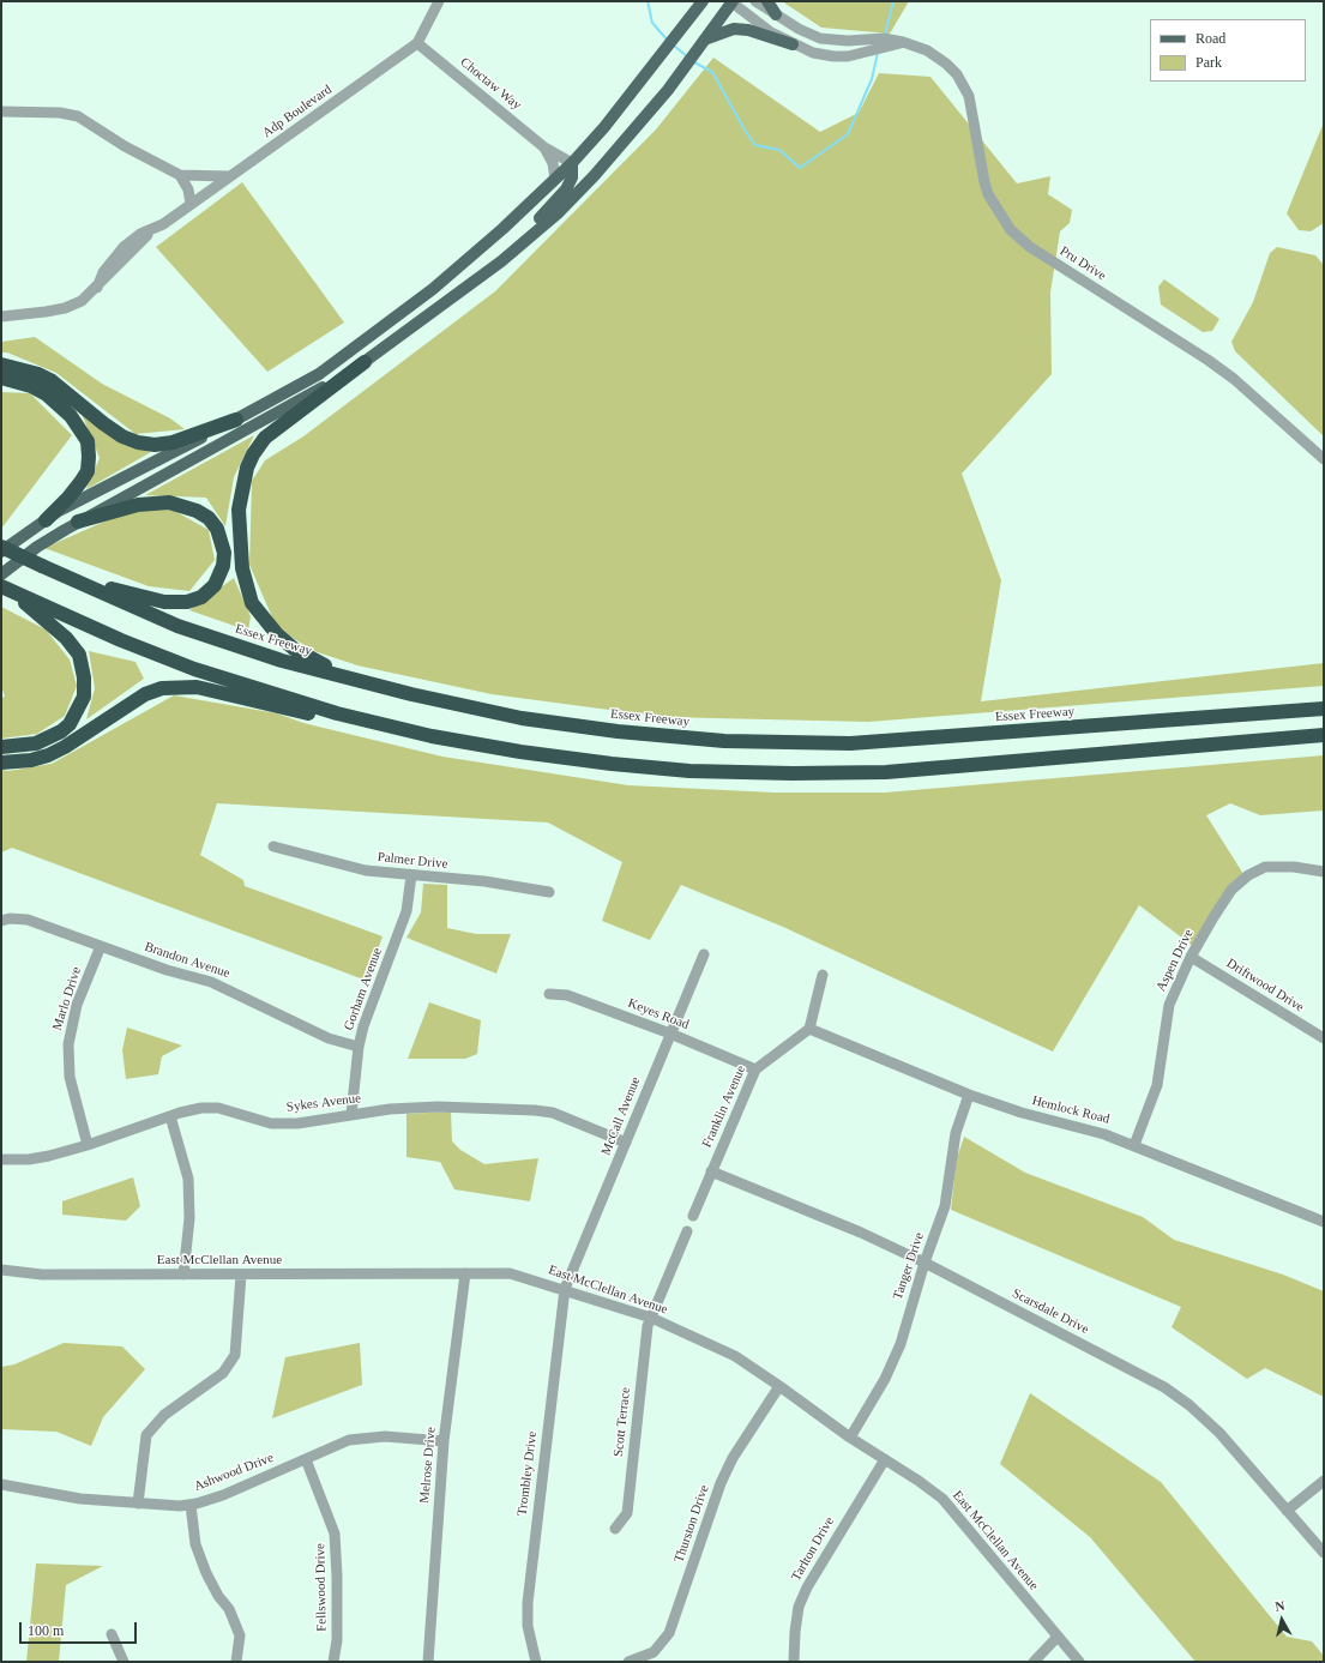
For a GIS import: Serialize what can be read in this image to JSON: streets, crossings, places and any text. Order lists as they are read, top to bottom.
{
  "streets": {
    "highway": ["Essex Freeway"],
    "street": [
      "Choctaw Way",
      "Adp Boulevard",
      "Pru Drive",
      "Palmer Drive",
      "Brandon Avenue",
      "Aspen Drive",
      "Driftwood Drive",
      "Gorham Avenue",
      "Marlo Drive",
      "Keyes Road",
      "Sykes Avenue",
      "Franklin Avenue",
      "Hemlock Road",
      "McCall Avenue",
      "East McClellan Avenue",
      "Tanger Drive",
      "Scarsdale Drive",
      "Scott Terrace",
      "Melrose Drive",
      "Ashwood Drive",
      "Trombley Drive",
      "Thurston Drive",
      "Tarlton Drive",
      "Fellswood Drive"
    ]
  },
  "crossings": [
    ["Choctaw Way", "Adp Boulevard"],
    ["Palmer Drive", "Gorham Avenue"],
    ["Brandon Avenue", "Gorham Avenue"],
    ["Brandon Avenue", "Marlo Drive"],
    ["Aspen Drive", "Driftwood Drive"],
    ["Aspen Drive", "Hemlock Road"],
    ["Gorham Avenue", "Sykes Avenue"],
    ["Marlo Drive", "Sykes Avenue"],
    ["Keyes Road", "Franklin Avenue"],
    ["Keyes Road", "McCall Avenue"],
    ["Sykes Avenue", "McCall Avenue"],
    ["Franklin Avenue", "Hemlock Road"],
    ["Franklin Avenue", "Scarsdale Drive"],
    ["Hemlock Road", "Tanger Drive"],
    ["McCall Avenue", "East McClellan Avenue"],
    ["McCall Avenue", "Trombley Drive"],
    ["East McClellan Avenue", "Tanger Drive"],
    ["East McClellan Avenue", "Scott Terrace"],
    ["East McClellan Avenue", "Melrose Drive"],
    ["East McClellan Avenue", "Trombley Drive"],
    ["East McClellan Avenue", "Thurston Drive"],
    ["East McClellan Avenue", "Tarlton Drive"],
    ["Tanger Drive", "Scarsdale Drive"],
    ["Melrose Drive", "Ashwood Drive"],
    ["Ashwood Drive", "Fellswood Drive"]
  ],
  "legend": ["Road", "Park"],
  "scale_bar": "100 m",
  "north": "top"
}
